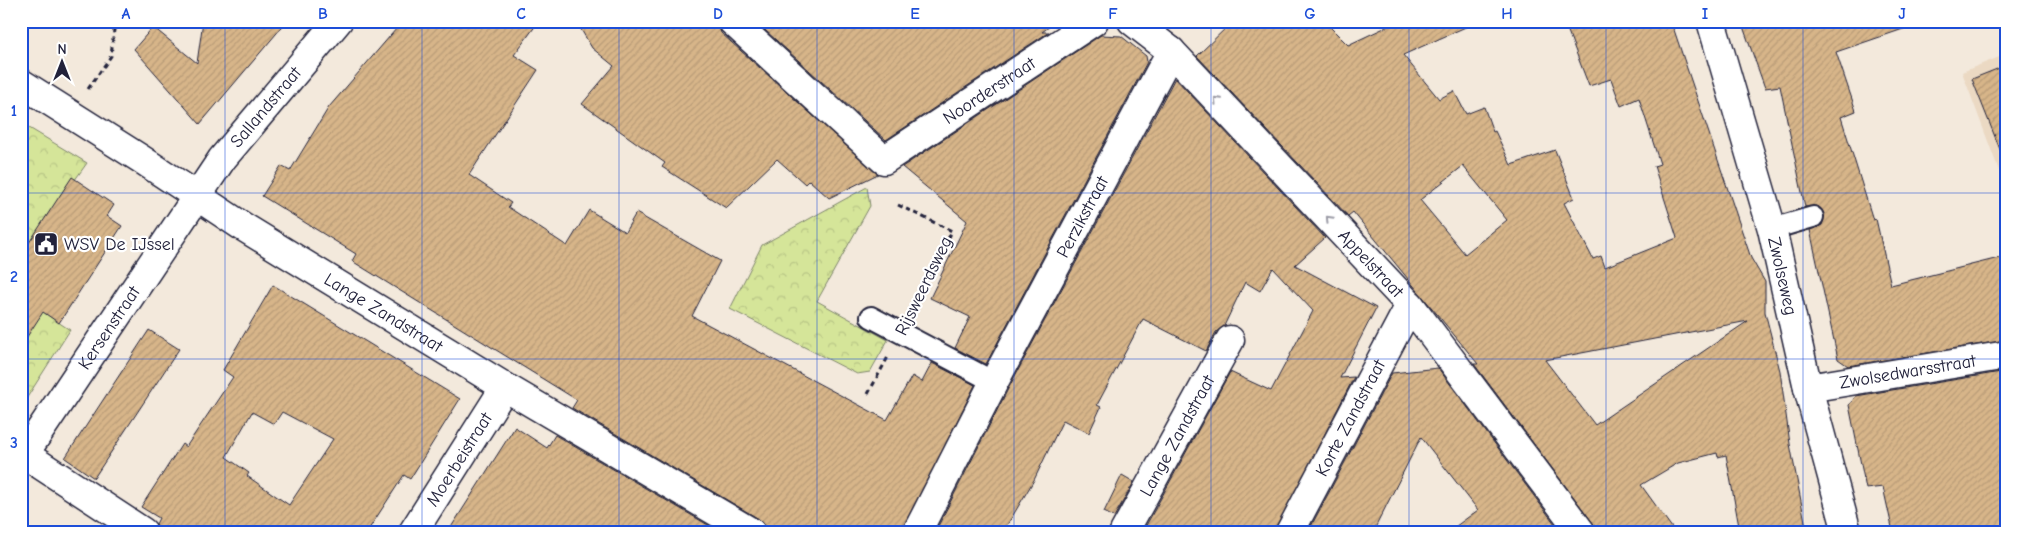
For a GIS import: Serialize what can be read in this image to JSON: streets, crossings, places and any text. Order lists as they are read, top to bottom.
{
  "streets": {
    "street": [
      "Noorderstraat",
      "Sallandstraat",
      "Perzikstraat",
      "Appelstraat",
      "Zwolseweg",
      "Lange Zandstraat",
      "Kersenstraat",
      "Zwolsedwarsstraat",
      "Korte Zandstraat",
      "Moerbeistraat"
    ],
    "path": ["Rijsweerdsweg"]
  },
  "crossings": [
    ["Sallandstraat", "Lange Zandstraat"],
    ["Sallandstraat", "Kersenstraat"],
    ["Perzikstraat", "Appelstraat"],
    ["Appelstraat", "Korte Zandstraat"],
    ["Zwolseweg", "Zwolsedwarsstraat"],
    ["Lange Zandstraat", "Kersenstraat"],
    ["Lange Zandstraat", "Moerbeistraat"]
  ],
  "one_way": ["Appelstraat"],
  "places": {
    "public building": ["WSV De IJssel"]
  },
  "north": "top",
  "grid": {
    "columns": [
      "A",
      "B",
      "C",
      "D",
      "E",
      "F",
      "G",
      "H",
      "I",
      "J"
    ],
    "rows": ["1", "2", "3"]
  }
}
